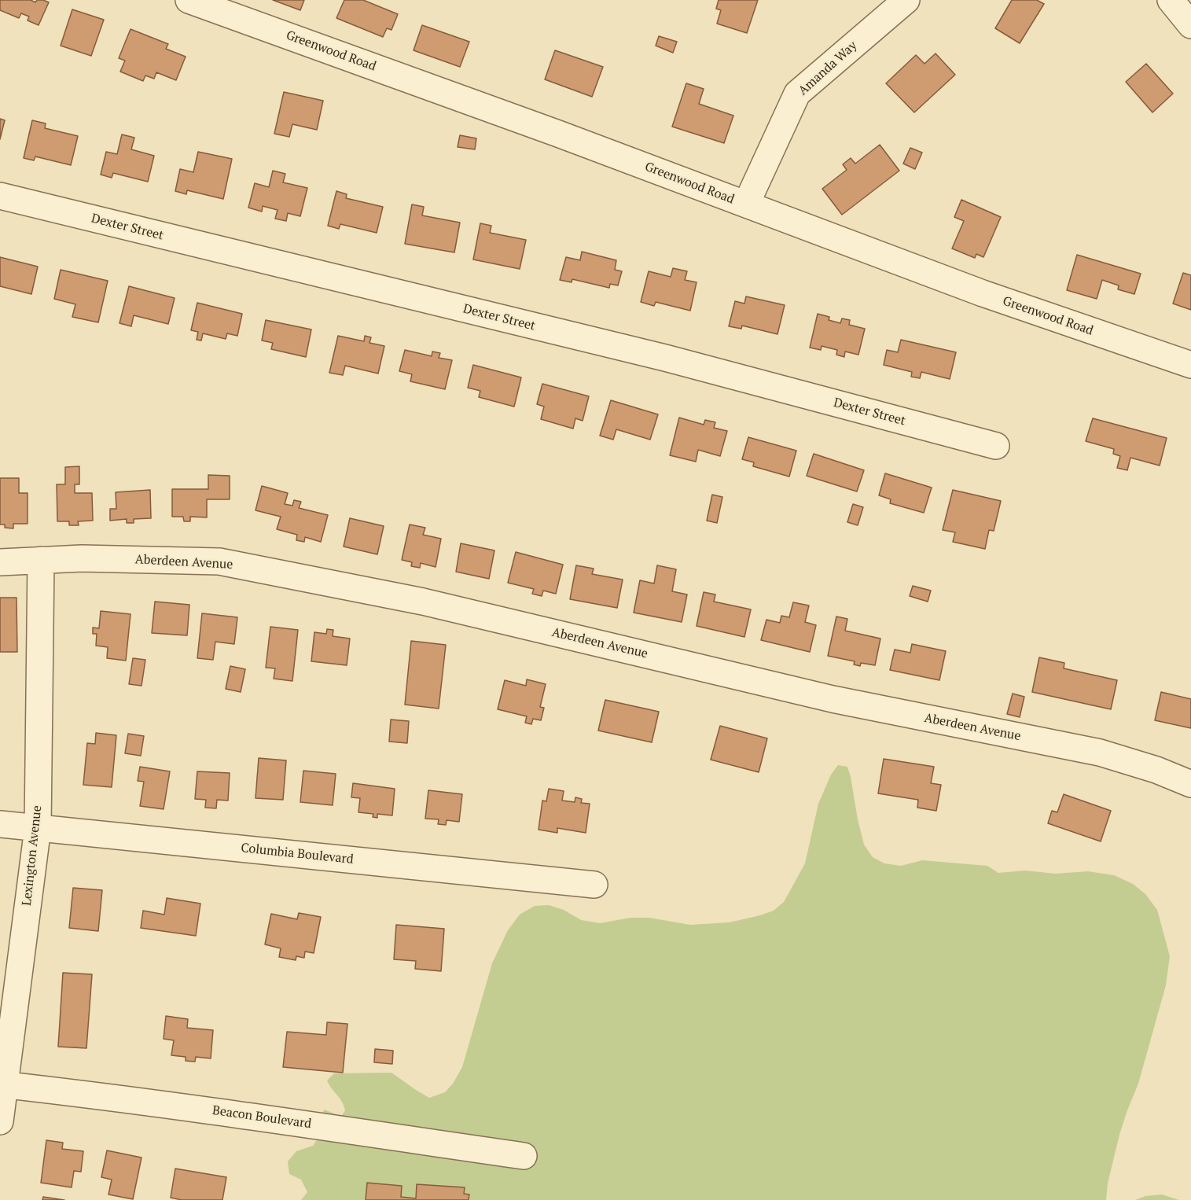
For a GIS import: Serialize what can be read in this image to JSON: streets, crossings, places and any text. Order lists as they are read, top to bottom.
{
  "streets": {
    "street": [
      "Greenwood Road",
      "Amanda Way",
      "Dexter Street",
      "Aberdeen Avenue",
      "Columbia Boulevard",
      "Lexington Avenue",
      "Beacon Boulevard"
    ]
  },
  "crossings": [
    ["Greenwood Road", "Amanda Way"],
    ["Aberdeen Avenue", "Lexington Avenue"],
    ["Columbia Boulevard", "Lexington Avenue"],
    ["Lexington Avenue", "Beacon Boulevard"]
  ]
}
